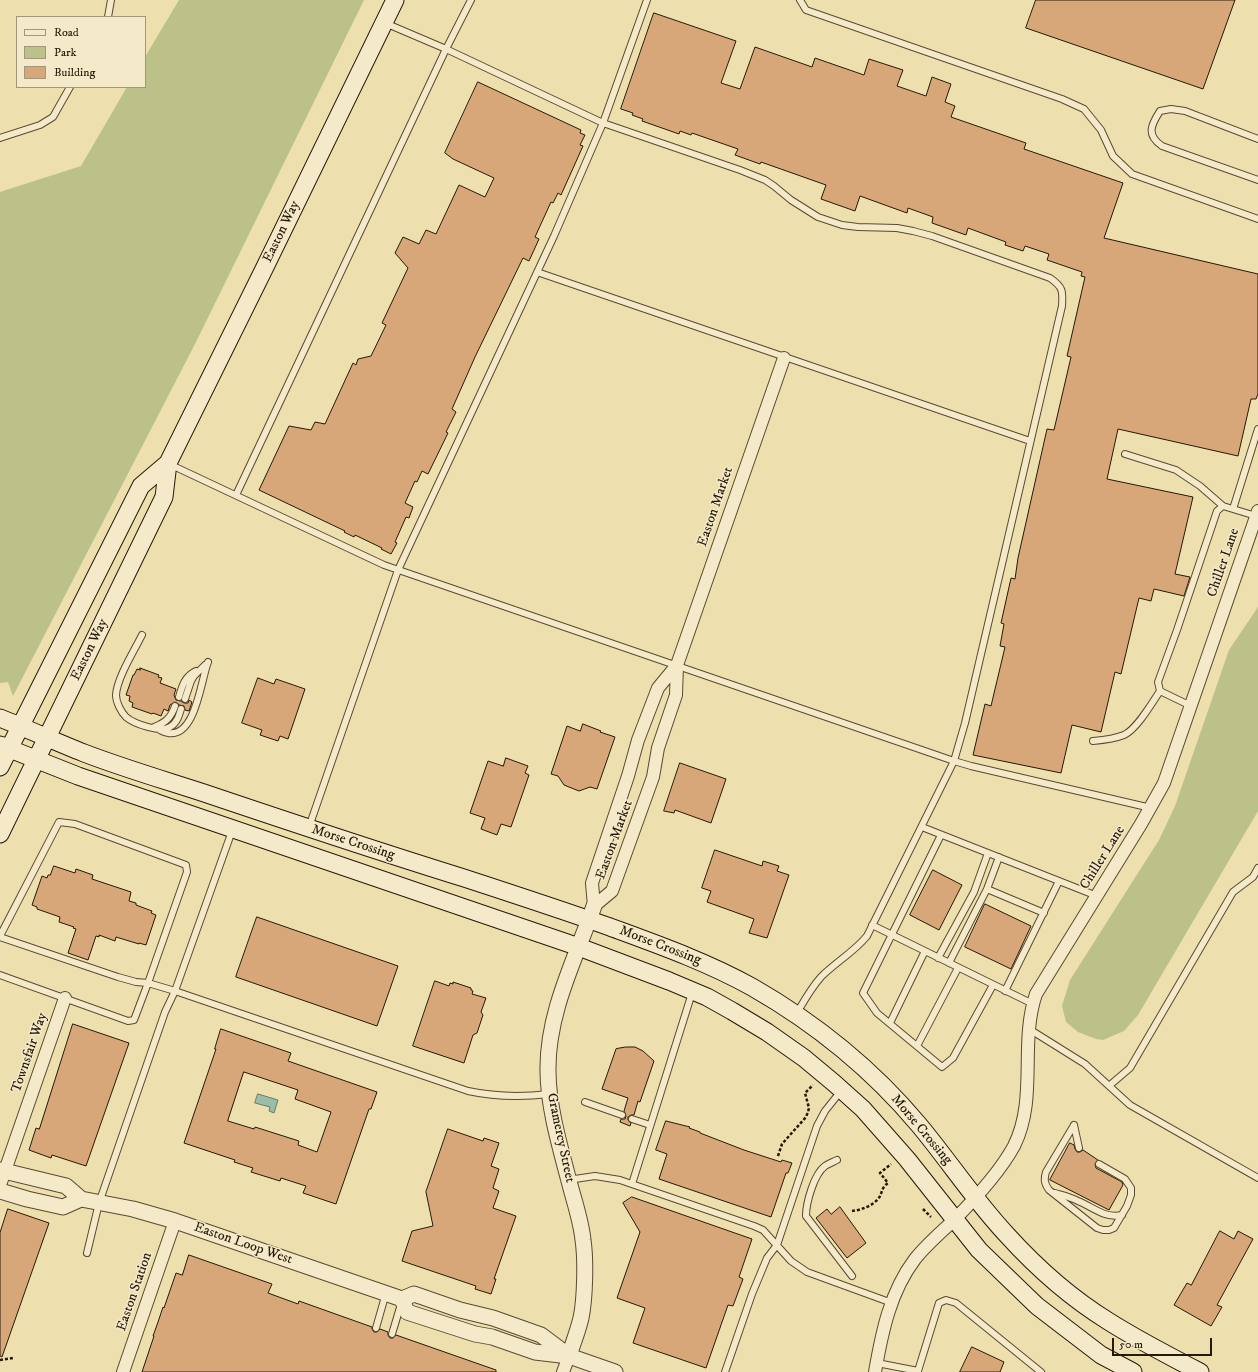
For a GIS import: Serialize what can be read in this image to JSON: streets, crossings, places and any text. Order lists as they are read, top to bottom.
{
  "streets": {
    "main road": ["Easton Way", "Morse Crossing"],
    "street": [
      "Easton Market",
      "Chiller Lane",
      "Townsfair Way",
      "Gramercy Street",
      "Easton Loop West",
      "Easton Station"
    ]
  },
  "crossings": [
    ["Easton Way", "Morse Crossing"],
    ["Easton Market", "Morse Crossing"],
    ["Easton Market", "Gramercy Street"],
    ["Chiller Lane", "Morse Crossing"],
    ["Morse Crossing", "Gramercy Street"],
    ["Townsfair Way", "Easton Loop West"],
    ["Gramercy Street", "Easton Loop West"],
    ["Easton Loop West", "Easton Station"]
  ],
  "legend": ["Road", "Park", "Building"],
  "scale_bar": "50 m"
}
